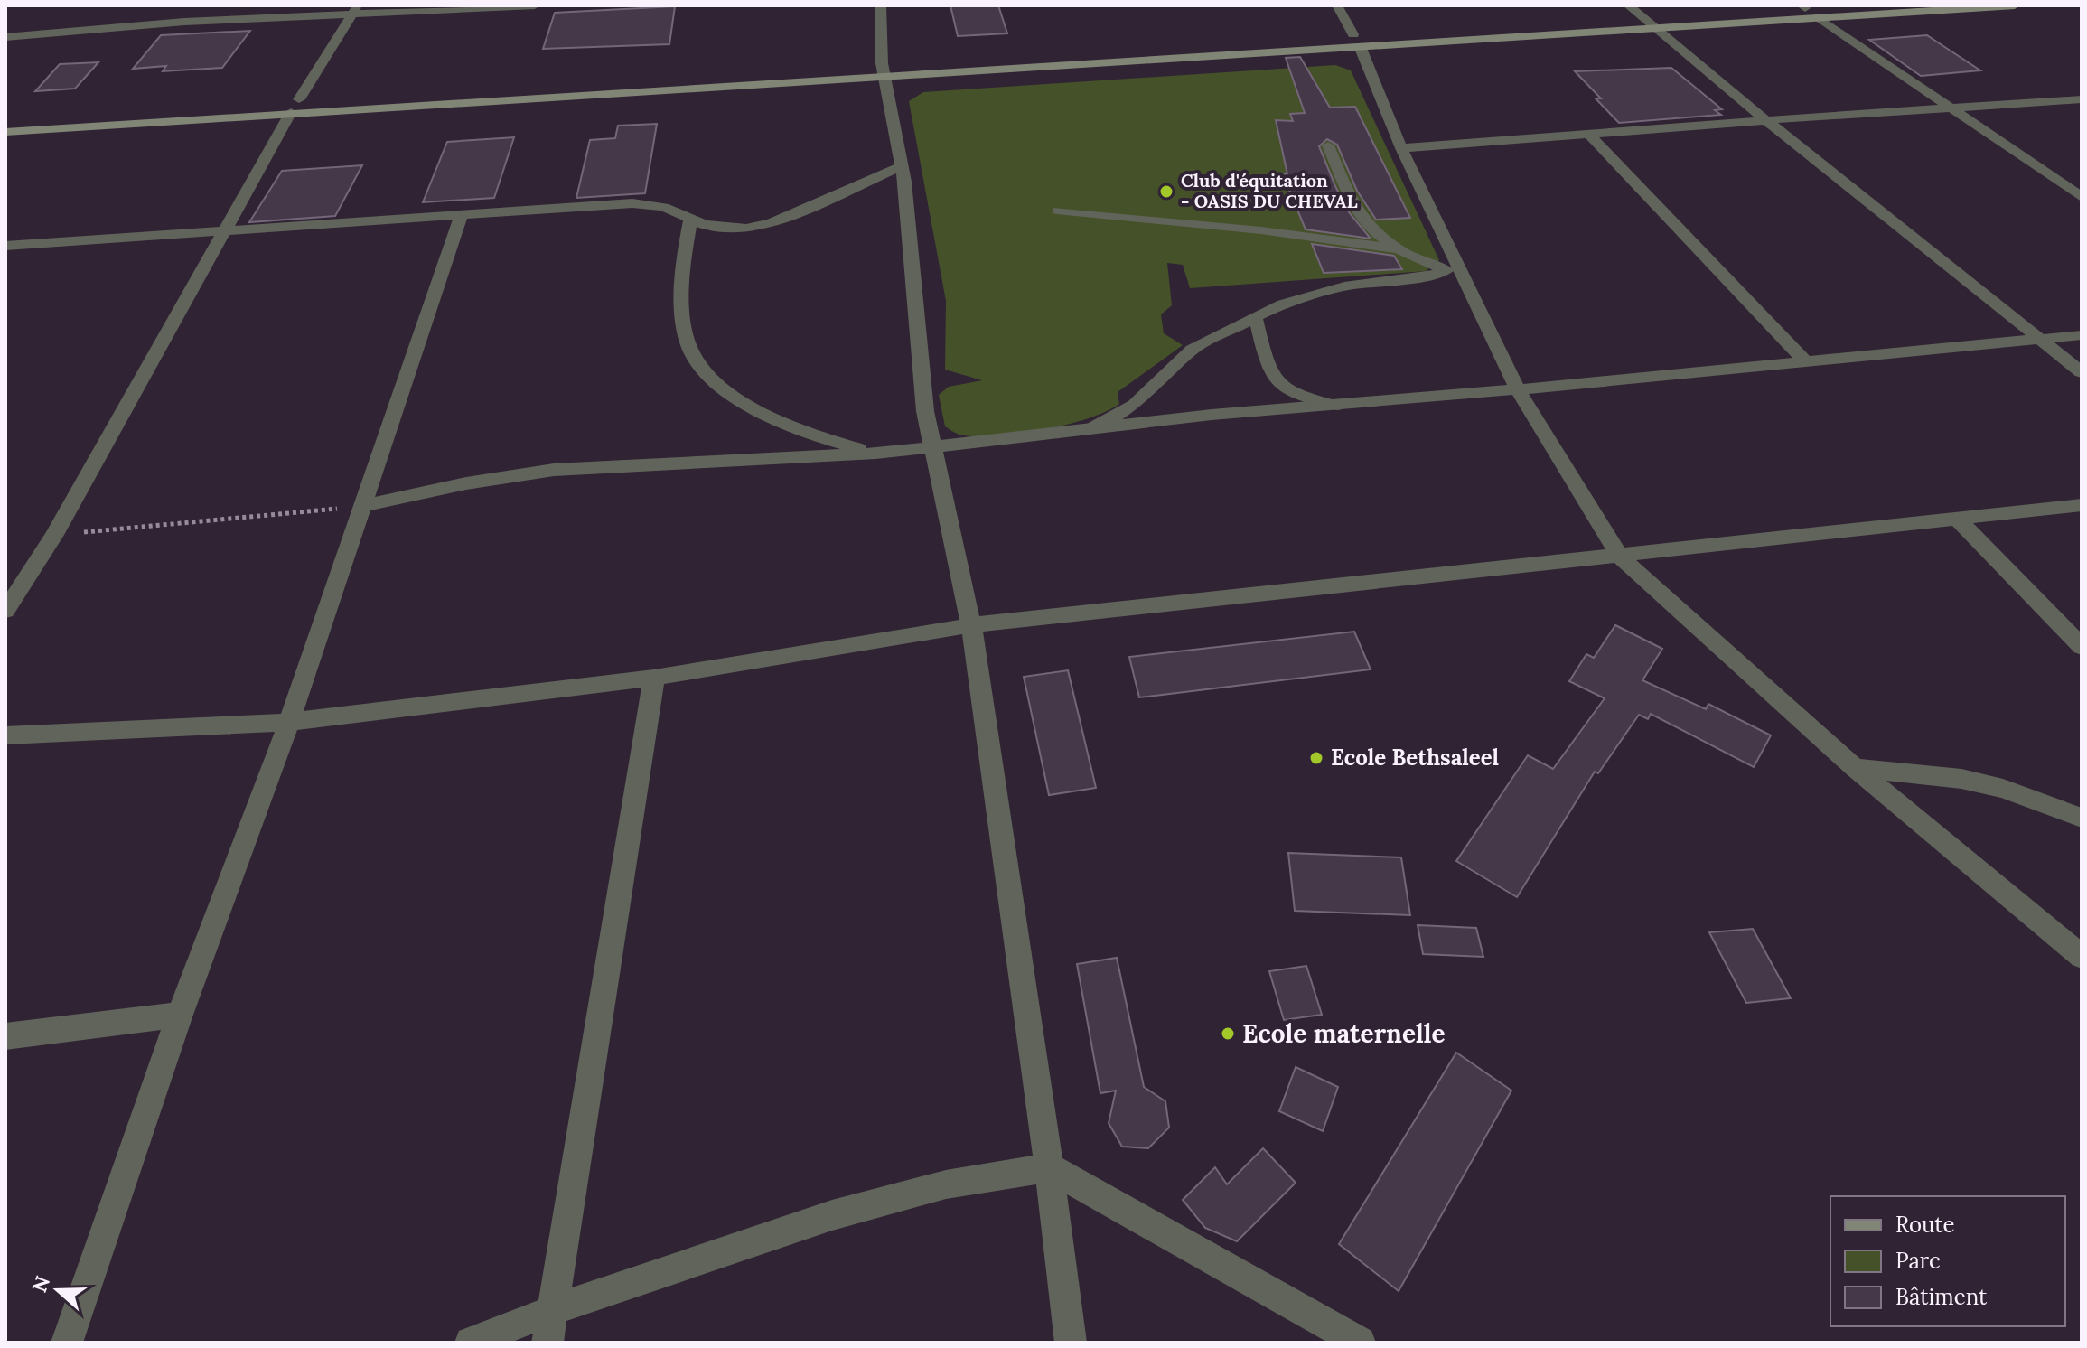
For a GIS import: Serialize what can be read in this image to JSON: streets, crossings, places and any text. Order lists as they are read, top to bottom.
{
  "places": ["Club d'équitation - OASIS DU CHEVAL", "Ecole Bethsaleel", "Ecole maternelle"],
  "legend": ["Route", "Parc", "Bâtiment"],
  "north": "left"
}
